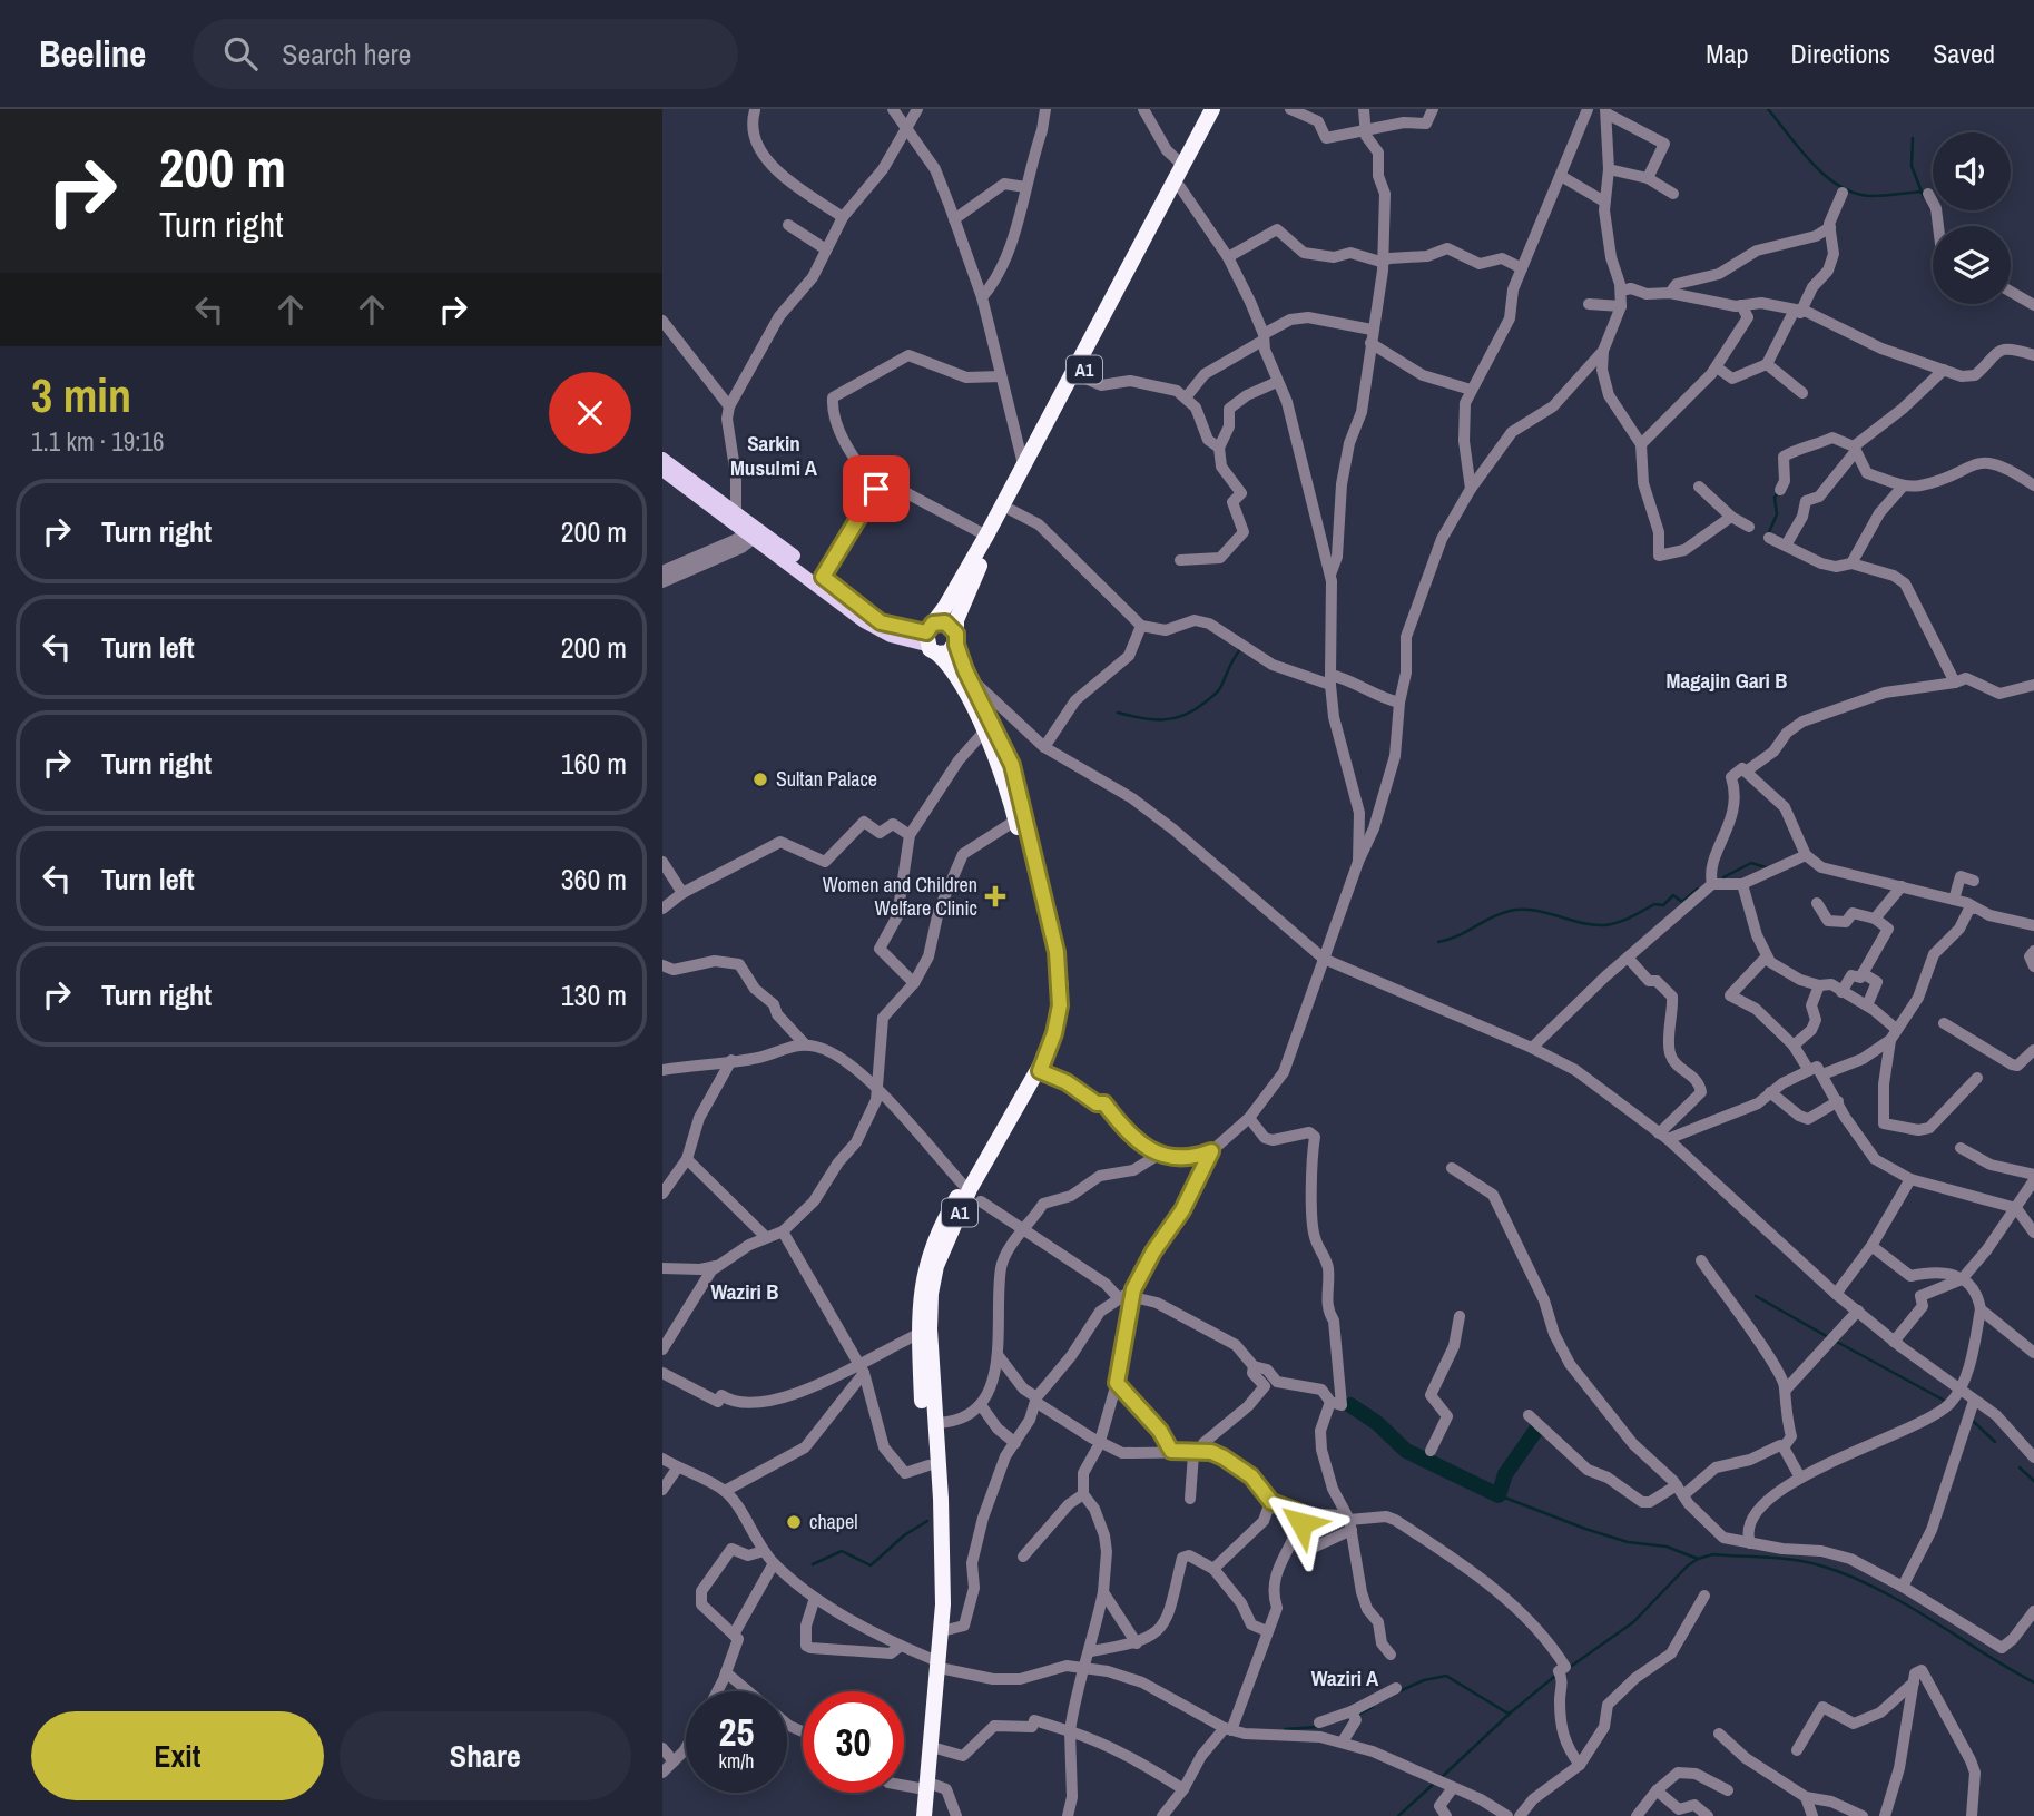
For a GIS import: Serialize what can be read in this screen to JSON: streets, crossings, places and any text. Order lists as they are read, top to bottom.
{
  "streets": {
    "highway": ["A1"]
  },
  "districts": [
    "Sarkin Musulmi A",
    "Magajin Gari B",
    "Waziri B",
    "Waziri A"
  ],
  "places": {
    "other": ["Sultan Palace", "chapel"],
    "health": ["Women and Children Welfare Clinic"]
  },
  "page": {
    "header": "Beeline",
    "search": "Search here",
    "nav": ["Map", "Directions", "Saved"],
    "turn": ["200 m", "Turn right"],
    "heading": ["3 min", "1.1 km · 19:16"],
    "list": [
      {
        "name": "Turn right",
        "value": "200 m"
      },
      {
        "name": "Turn left",
        "value": "200 m"
      },
      {
        "name": "Turn right",
        "value": "160 m"
      },
      {
        "name": "Turn left",
        "value": "360 m"
      },
      {
        "name": "Turn right",
        "value": "130 m"
      }
    ],
    "speed": "25 km/h",
    "limit": "30",
    "buttons": ["Exit", "Share"]
  }
}
